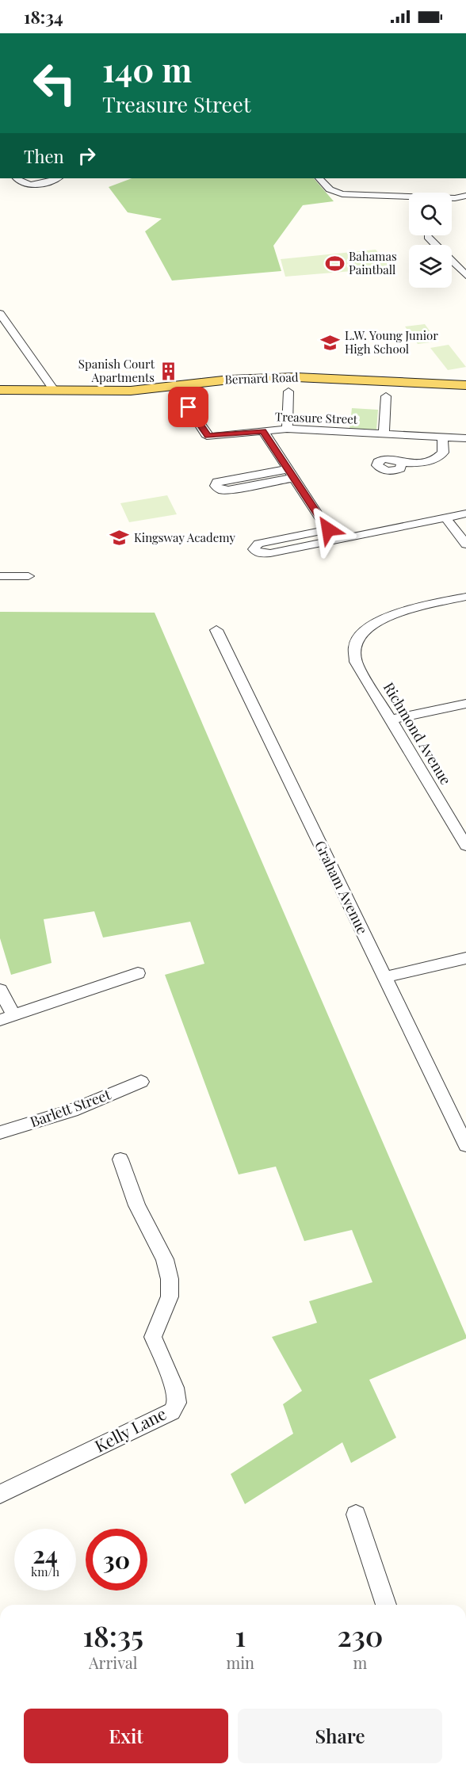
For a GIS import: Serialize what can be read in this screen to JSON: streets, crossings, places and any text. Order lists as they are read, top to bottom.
{
  "streets": {
    "main road": ["Bernard Road"],
    "street": [
      "Treasure Street",
      "Richmond Avenue",
      "Graham Avenue",
      "Barlett Street",
      "Kelly Lane"
    ]
  },
  "places": {
    "sports": ["Bahamas Paintball"],
    "school or university": ["L.W. Young Junior High School", "Kingsway Academy"],
    "building": ["Spanish Court Apartments"]
  },
  "page": {
    "status": "18:34",
    "turn": ["140 m", "Treasure Street"],
    "then": "Then",
    "speed": "24 km/h",
    "limit": "30",
    "eta": [
      "18:35",
      "Arrival",
      "1",
      "min",
      "230",
      "m"
    ],
    "buttons": ["Exit", "Share"]
  }
}
